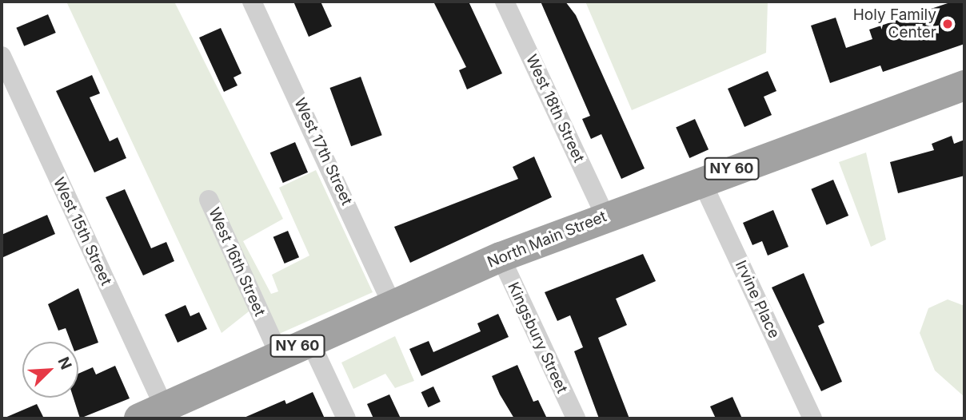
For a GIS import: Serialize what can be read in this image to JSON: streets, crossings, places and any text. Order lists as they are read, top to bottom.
{
  "streets": {
    "highway": ["NY 60", "North Main Street"],
    "street": [
      "West 18th Street",
      "West 17th Street",
      "West 15th Street",
      "West 16th Street",
      "Irvine Place",
      "Kingsbury Street"
    ]
  },
  "crossings": [
    ["West 18th Street", "North Main Street"],
    ["West 17th Street", "North Main Street"],
    ["West 15th Street", "North Main Street"],
    ["North Main Street", "West 16th Street"],
    ["North Main Street", "Irvine Place"],
    ["North Main Street", "Kingsbury Street"]
  ],
  "places": ["Holy Family Center"],
  "north": "top right"
}
